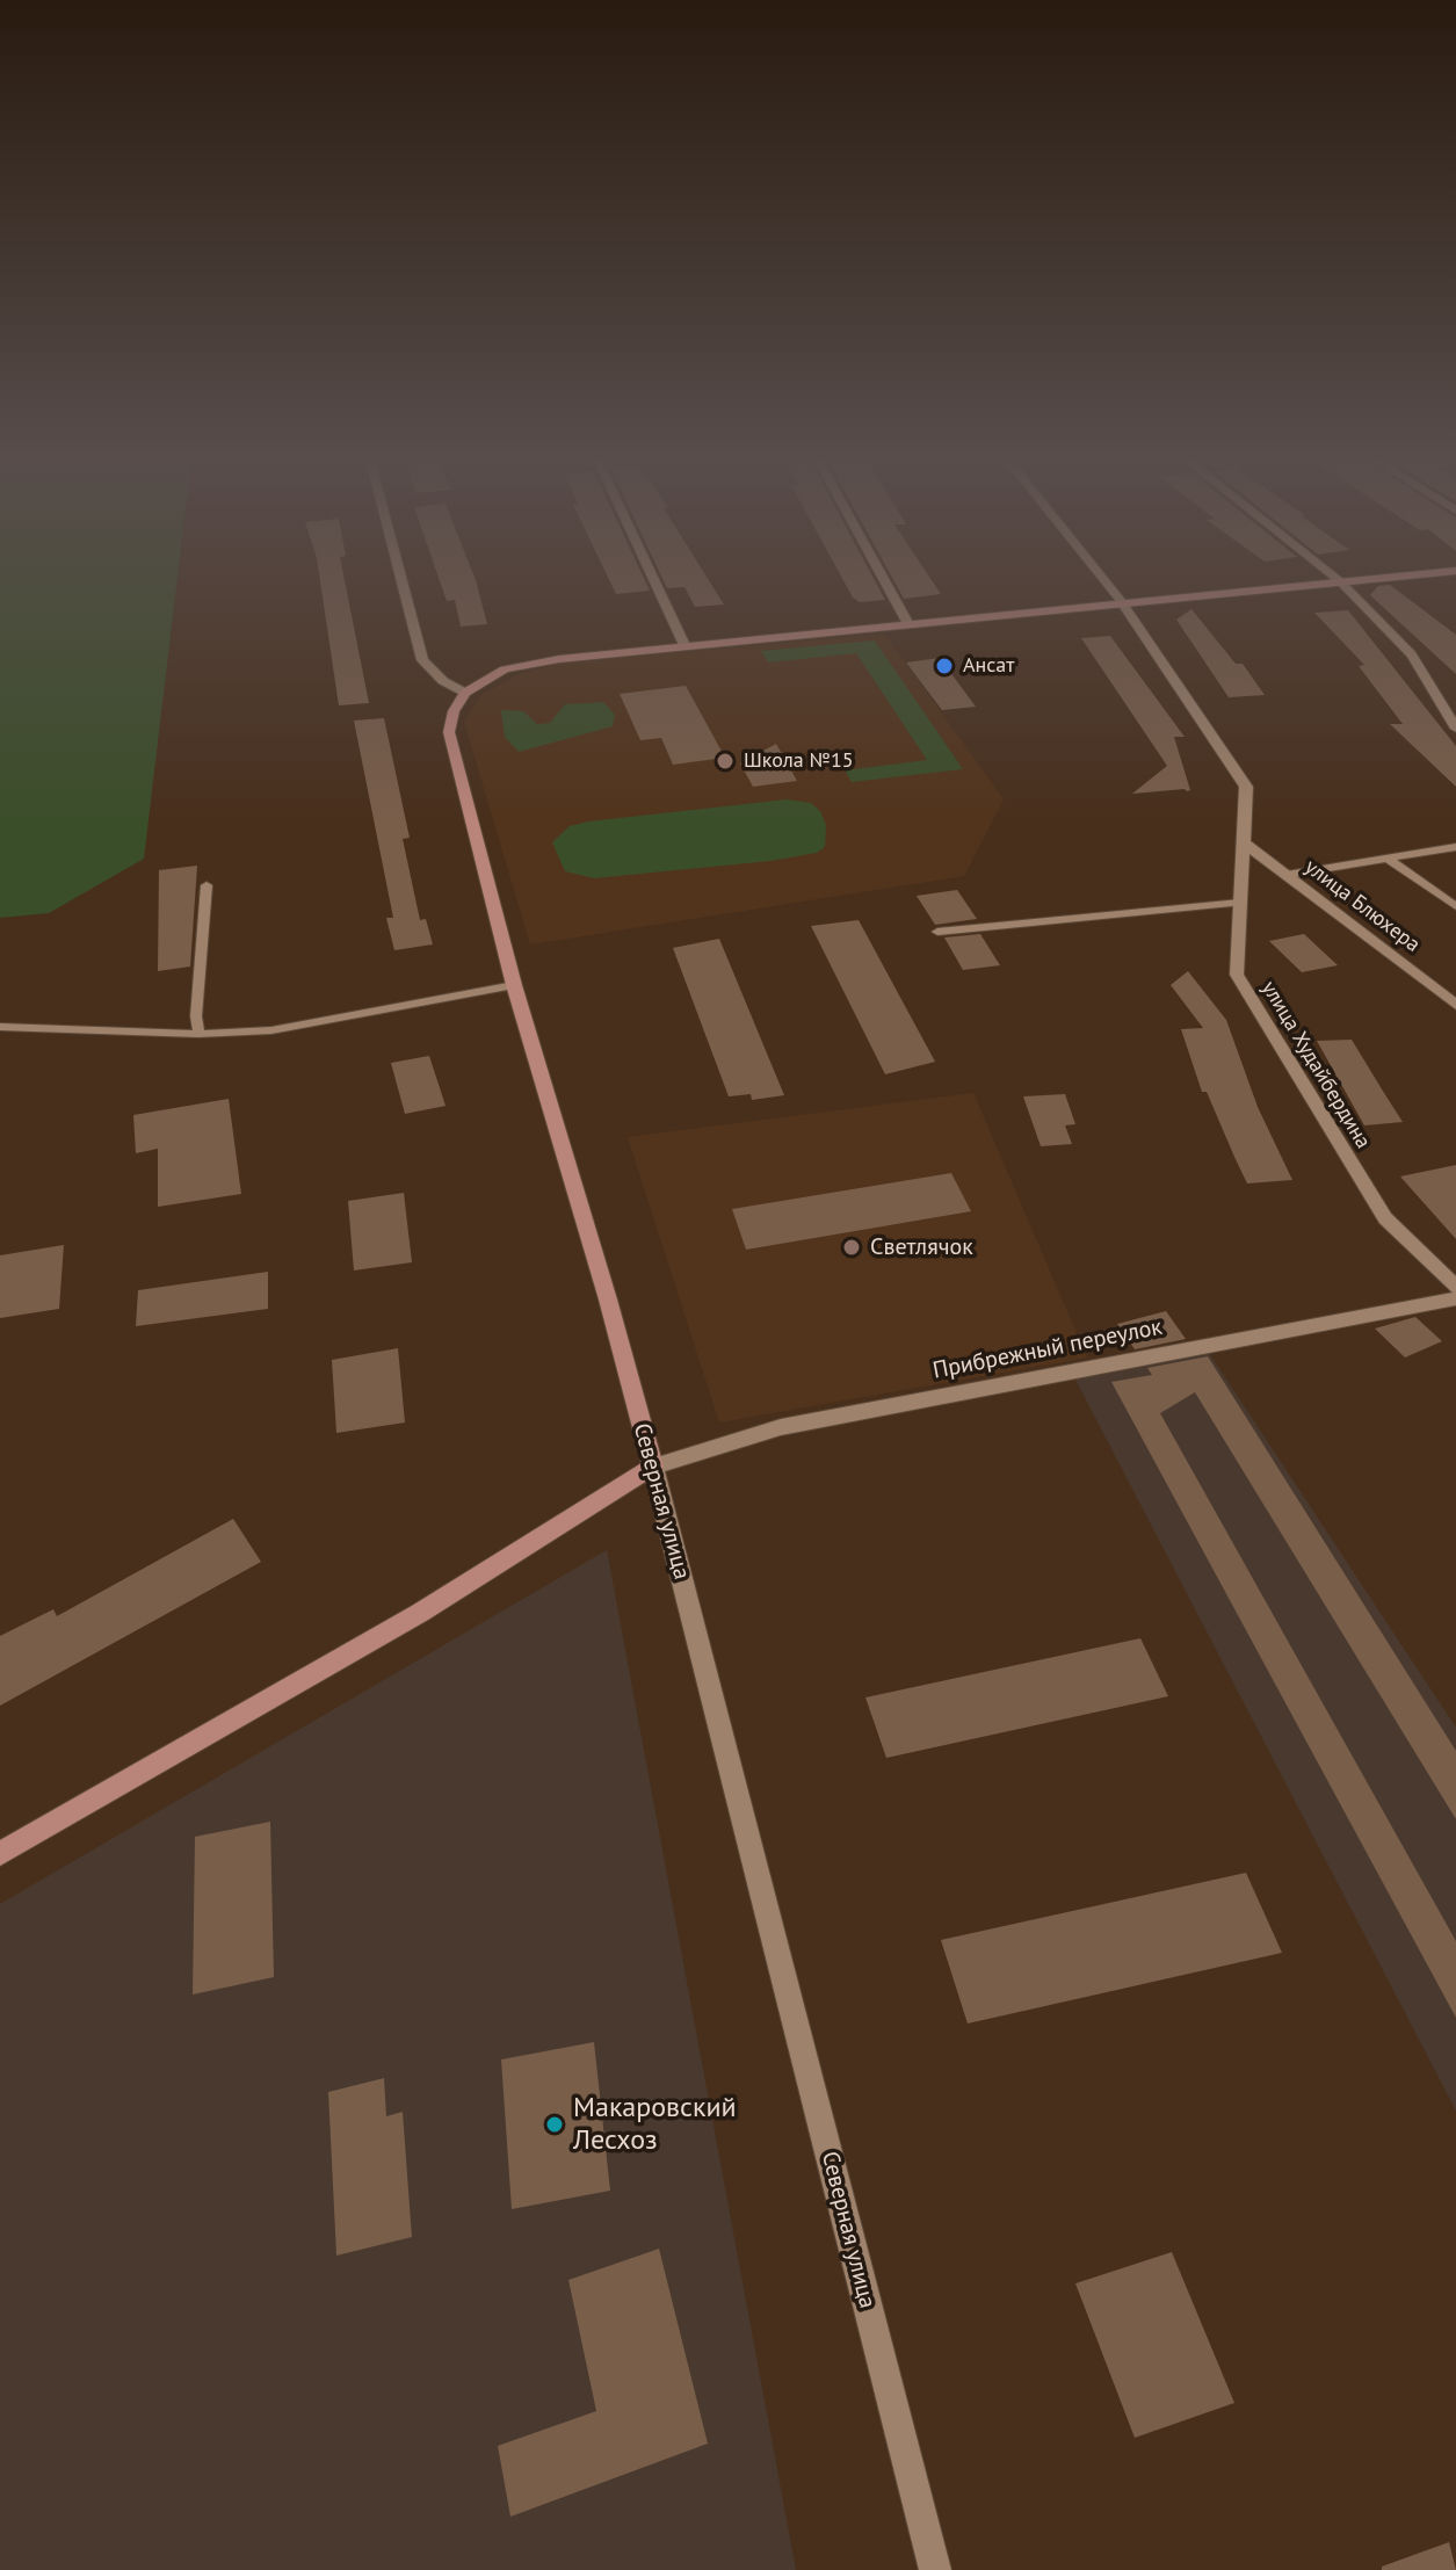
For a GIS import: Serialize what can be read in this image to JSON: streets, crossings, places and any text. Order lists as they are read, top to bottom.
{
  "streets": {
    "main road": ["Северная улица"],
    "street": ["улица Блюхера", "улица Худайбердина", "Прибрежный переулок"]
  },
  "crossings": [
    ["улица Блюхера", "улица Худайбердина"],
    ["Прибрежный переулок", "Северная улица"]
  ],
  "places": [
    "Ансат",
    "Школа №15",
    "Светлячок",
    "Макаровский Лесхоз"
  ]
}
